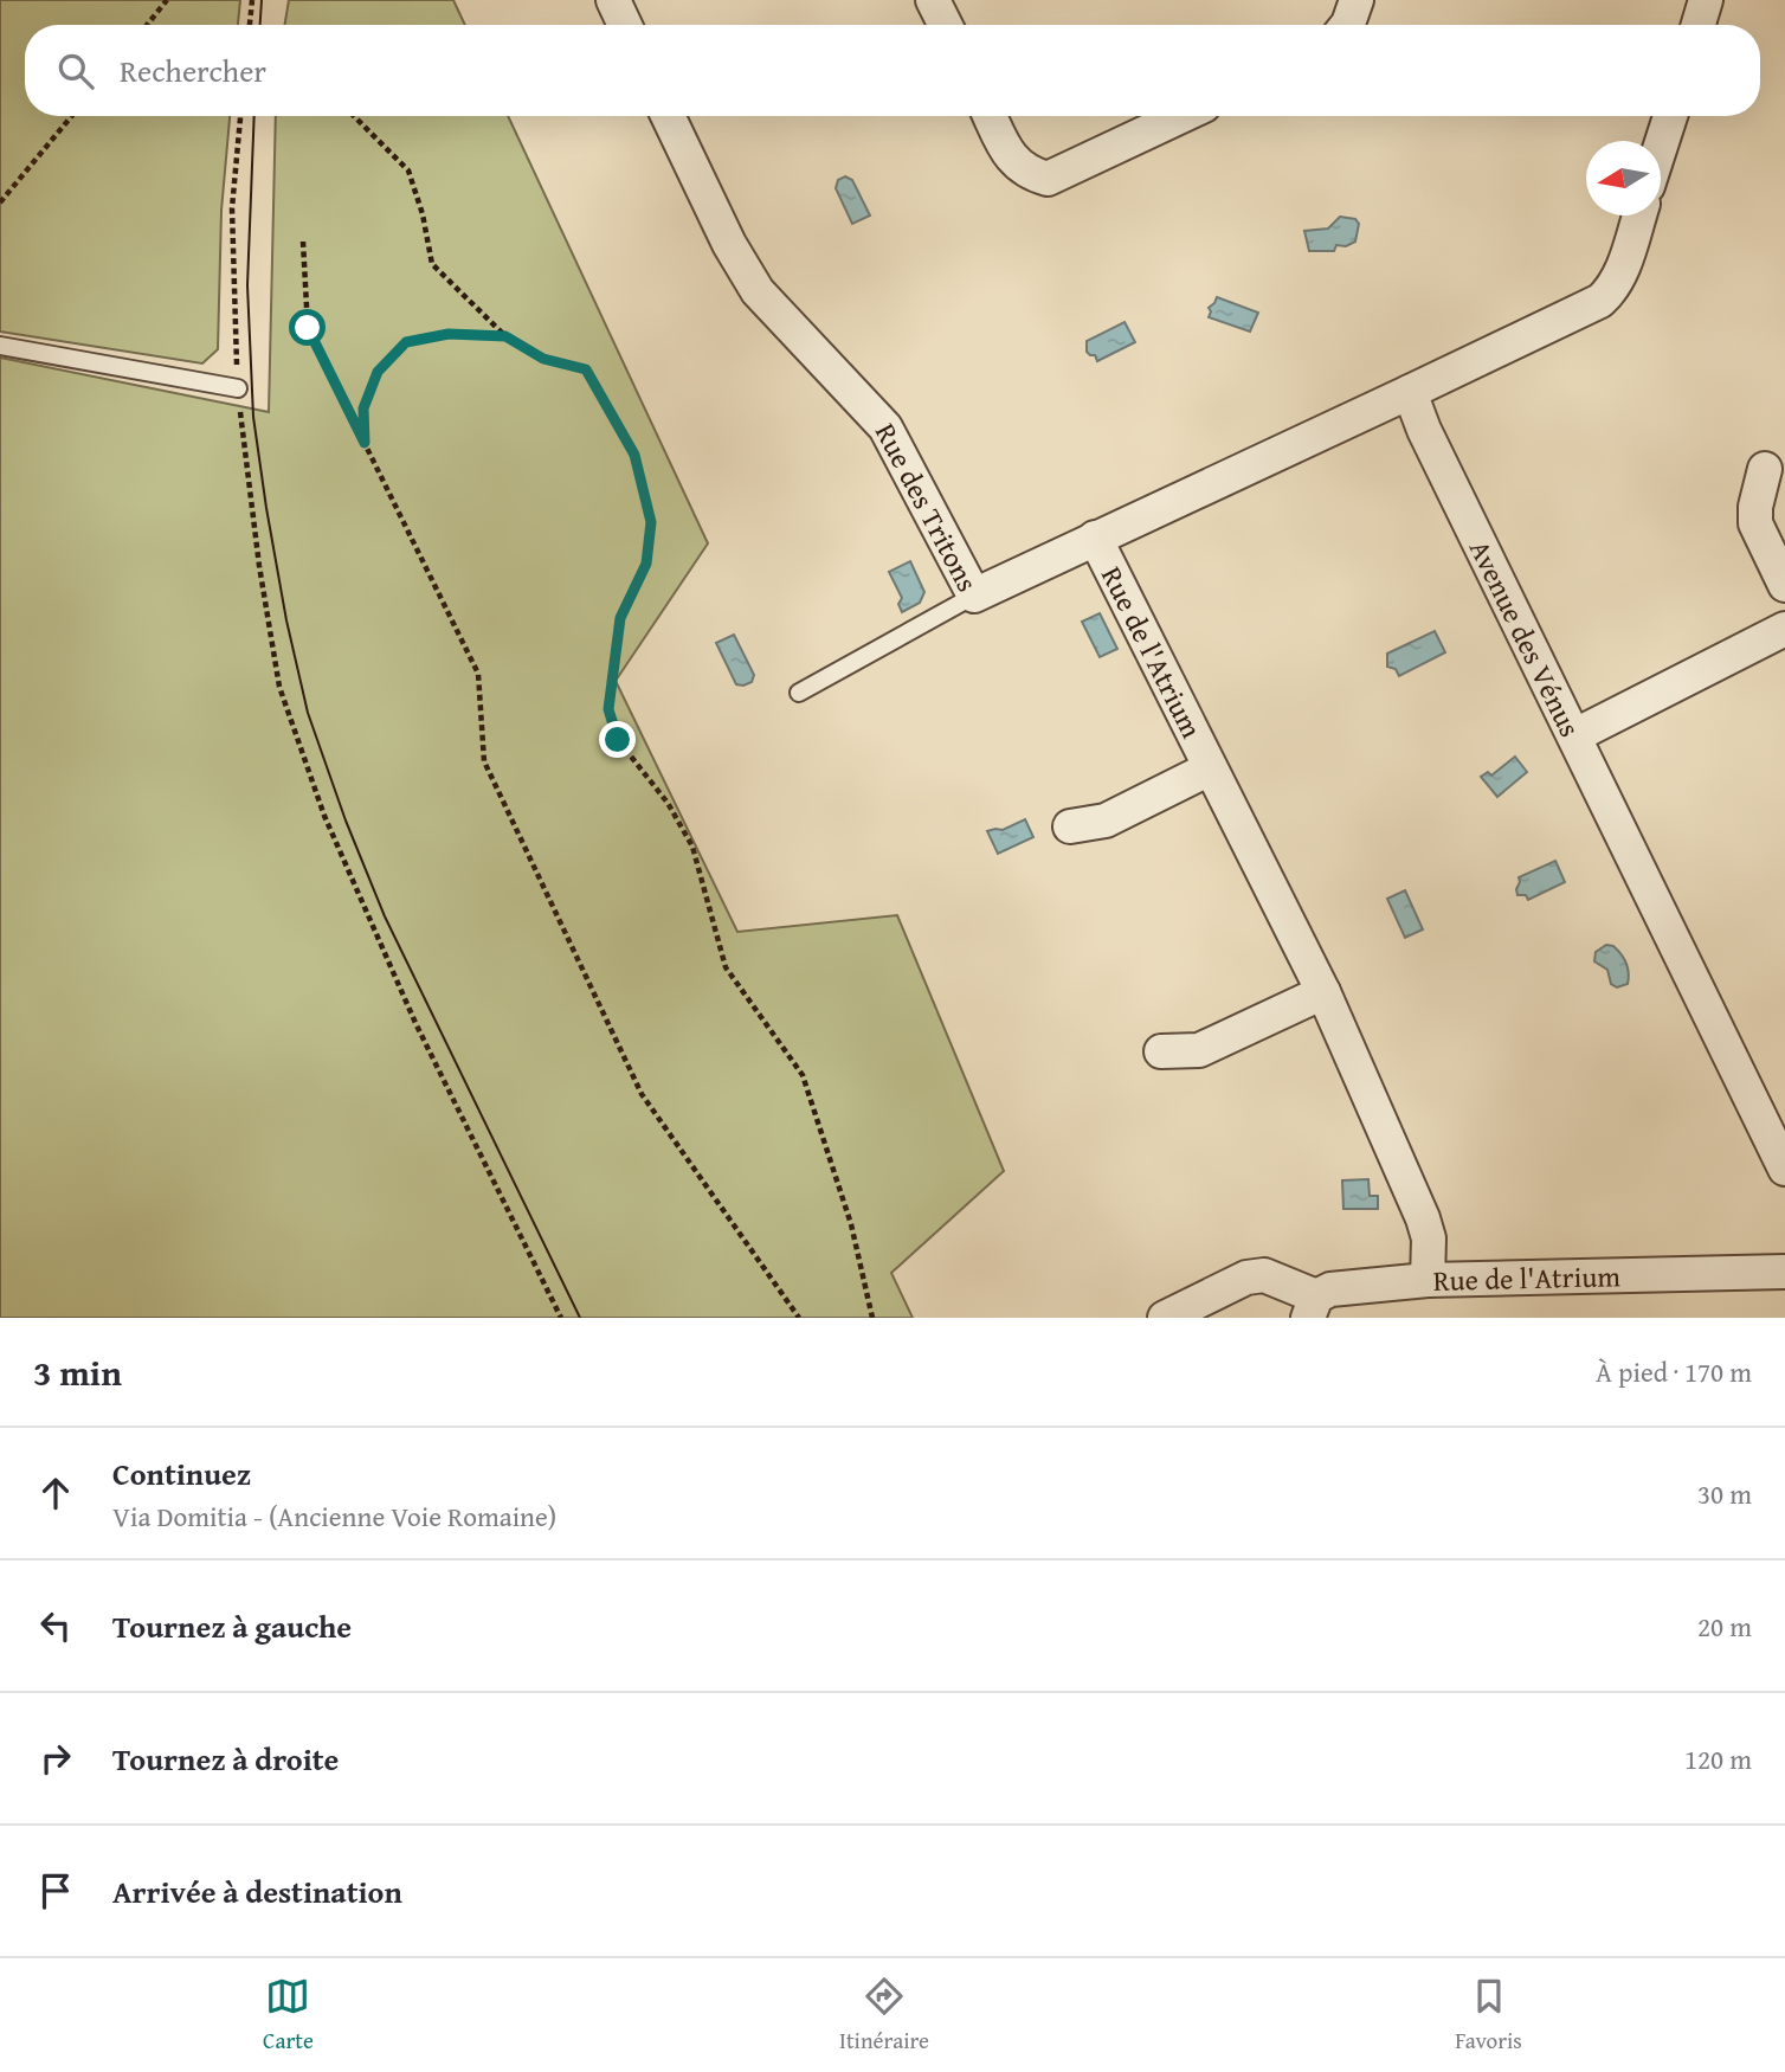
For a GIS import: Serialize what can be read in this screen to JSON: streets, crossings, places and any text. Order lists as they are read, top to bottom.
{
  "streets": {
    "street": ["Rue des Tritons", "Avenue des Vénus", "Rue de l'Atrium"]
  },
  "crossings": [
    ["Rue des Tritons", "Avenue des Vénus"],
    ["Rue des Tritons", "Rue de l'Atrium"]
  ],
  "north": "left",
  "page": {
    "search": "Rechercher",
    "heading": ["3 min", "À pied · 170 m"],
    "list": [
      ["Continuez", "Via Domitia - (Ancienne Voie Romaine)", "30 m"],
      ["Tournez à gauche", "20 m"],
      ["Tournez à droite", "120 m"],
      "Arrivée à destination"
    ],
    "nav": ["Carte", "Itinéraire", "Favoris"]
  }
}
